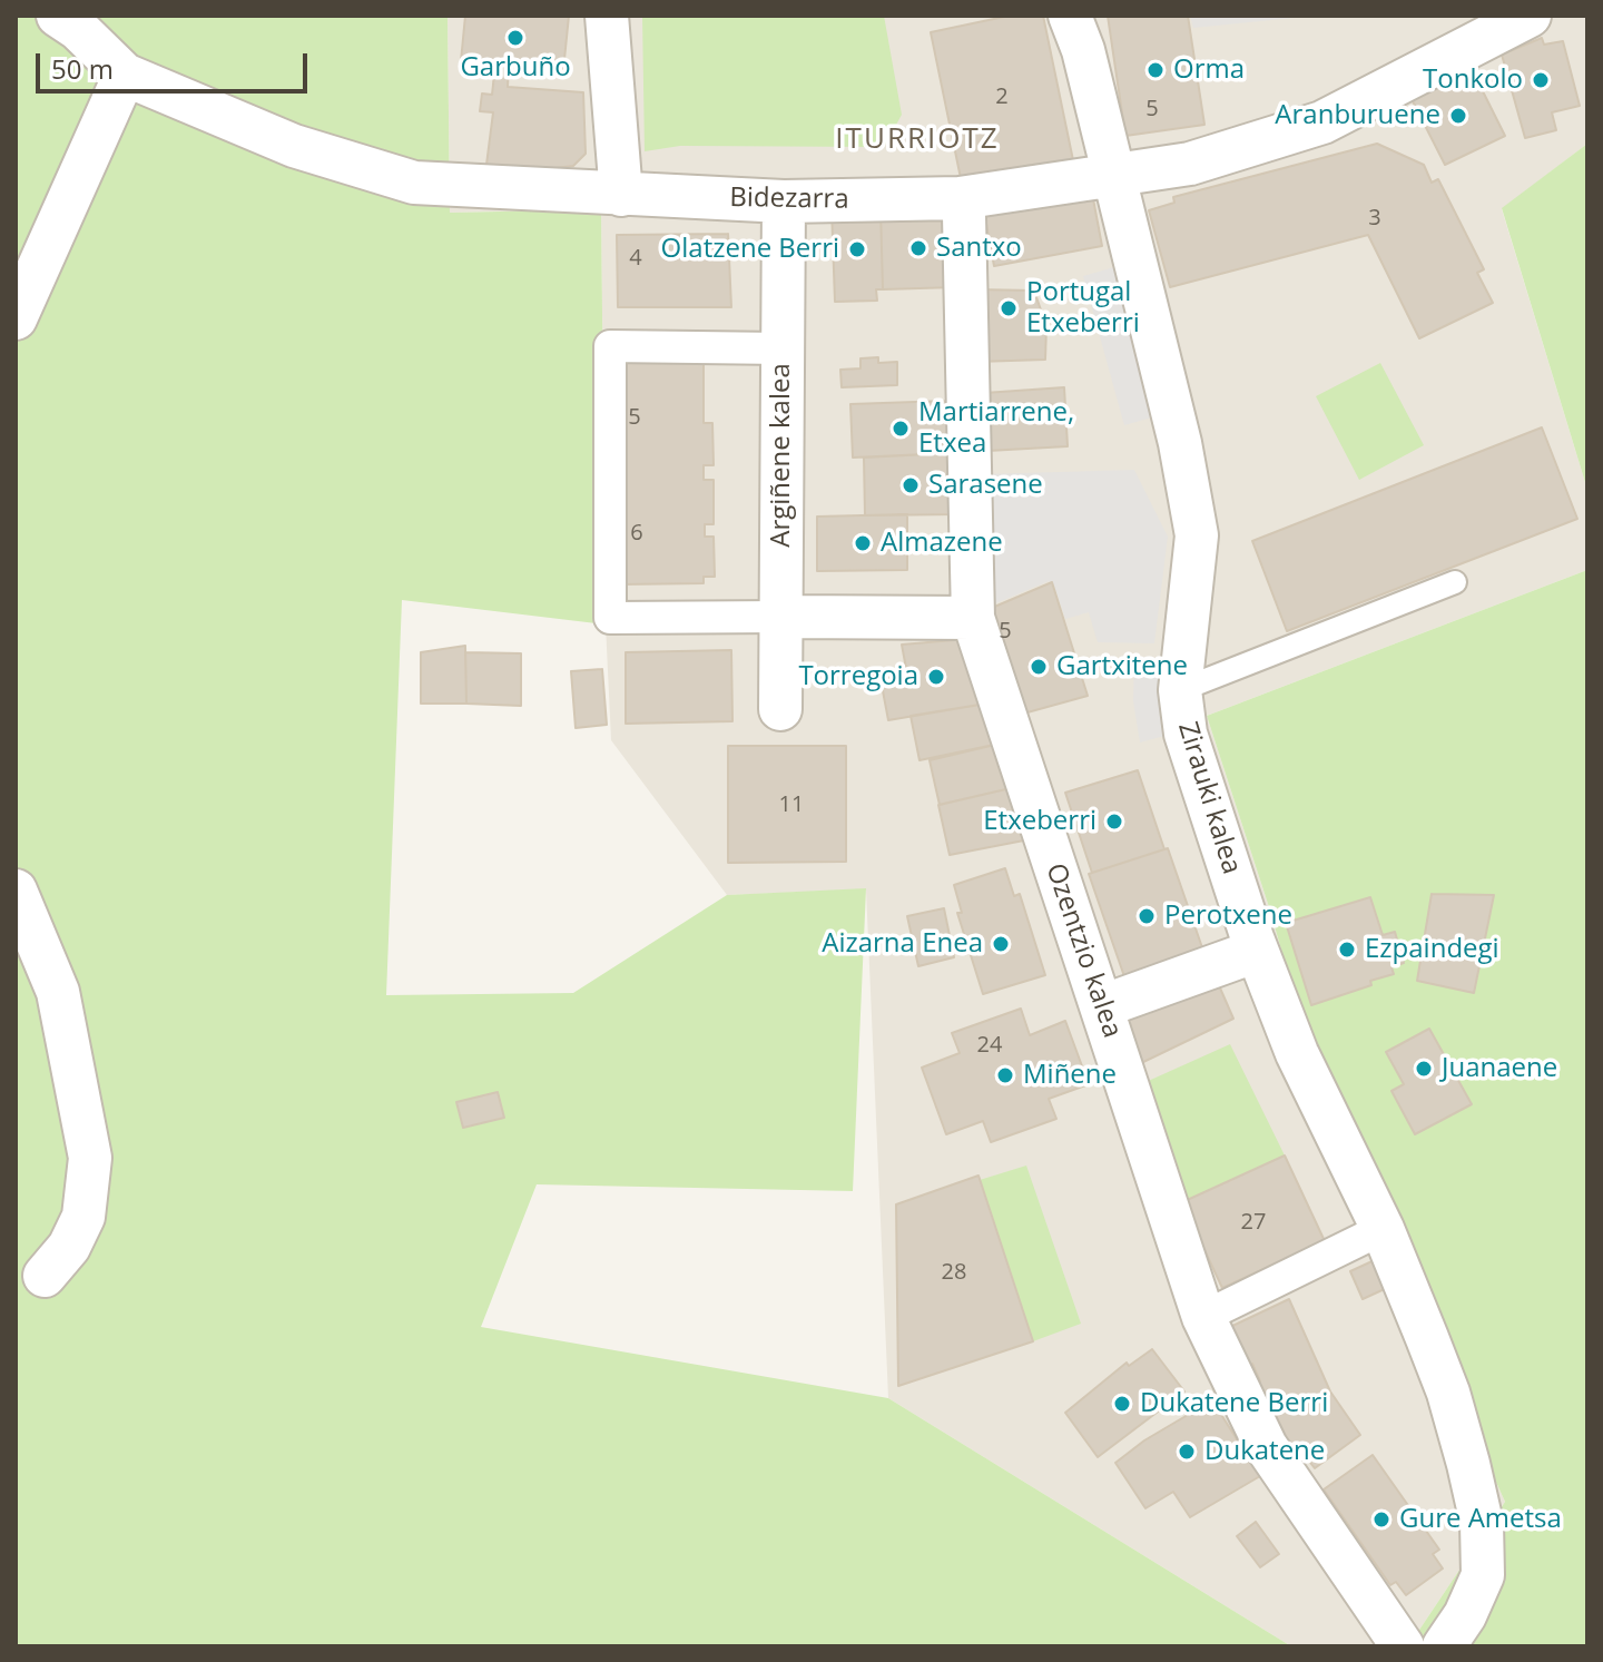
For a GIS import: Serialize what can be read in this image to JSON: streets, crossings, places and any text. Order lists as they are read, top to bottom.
{
  "streets": {
    "street": [
      "Bidezarra",
      "Argiñene kalea",
      "Zirauki kalea",
      "Ozentzio kalea"
    ]
  },
  "crossings": [
    ["Bidezarra", "Argiñene kalea"],
    ["Bidezarra", "Zirauki kalea"],
    ["Bidezarra", "Ozentzio kalea"]
  ],
  "districts": ["ITURRIOTZ"],
  "places": [
    "Garbuño",
    "Orma",
    "Tonkolo",
    "Aranburuene",
    "Santxo",
    "Olatzene Berri",
    "Portugal Etxeberri",
    "Martiarrene, Etxea",
    "Sarasene",
    "Almazene",
    "Gartxitene",
    "Torregoia",
    "Etxeberri",
    "Perotxene",
    "Aizarna Enea",
    "Ezpaindegi",
    "Juanaene",
    "Miñene",
    "Dukatene Berri",
    "Dukatene",
    "Gure Ametsa"
  ],
  "house_numbers": [
    "2",
    "5",
    "3",
    "4",
    "5",
    "6",
    "5",
    "11",
    "24",
    "27",
    "28"
  ],
  "scale_bar": "50 m"
}
